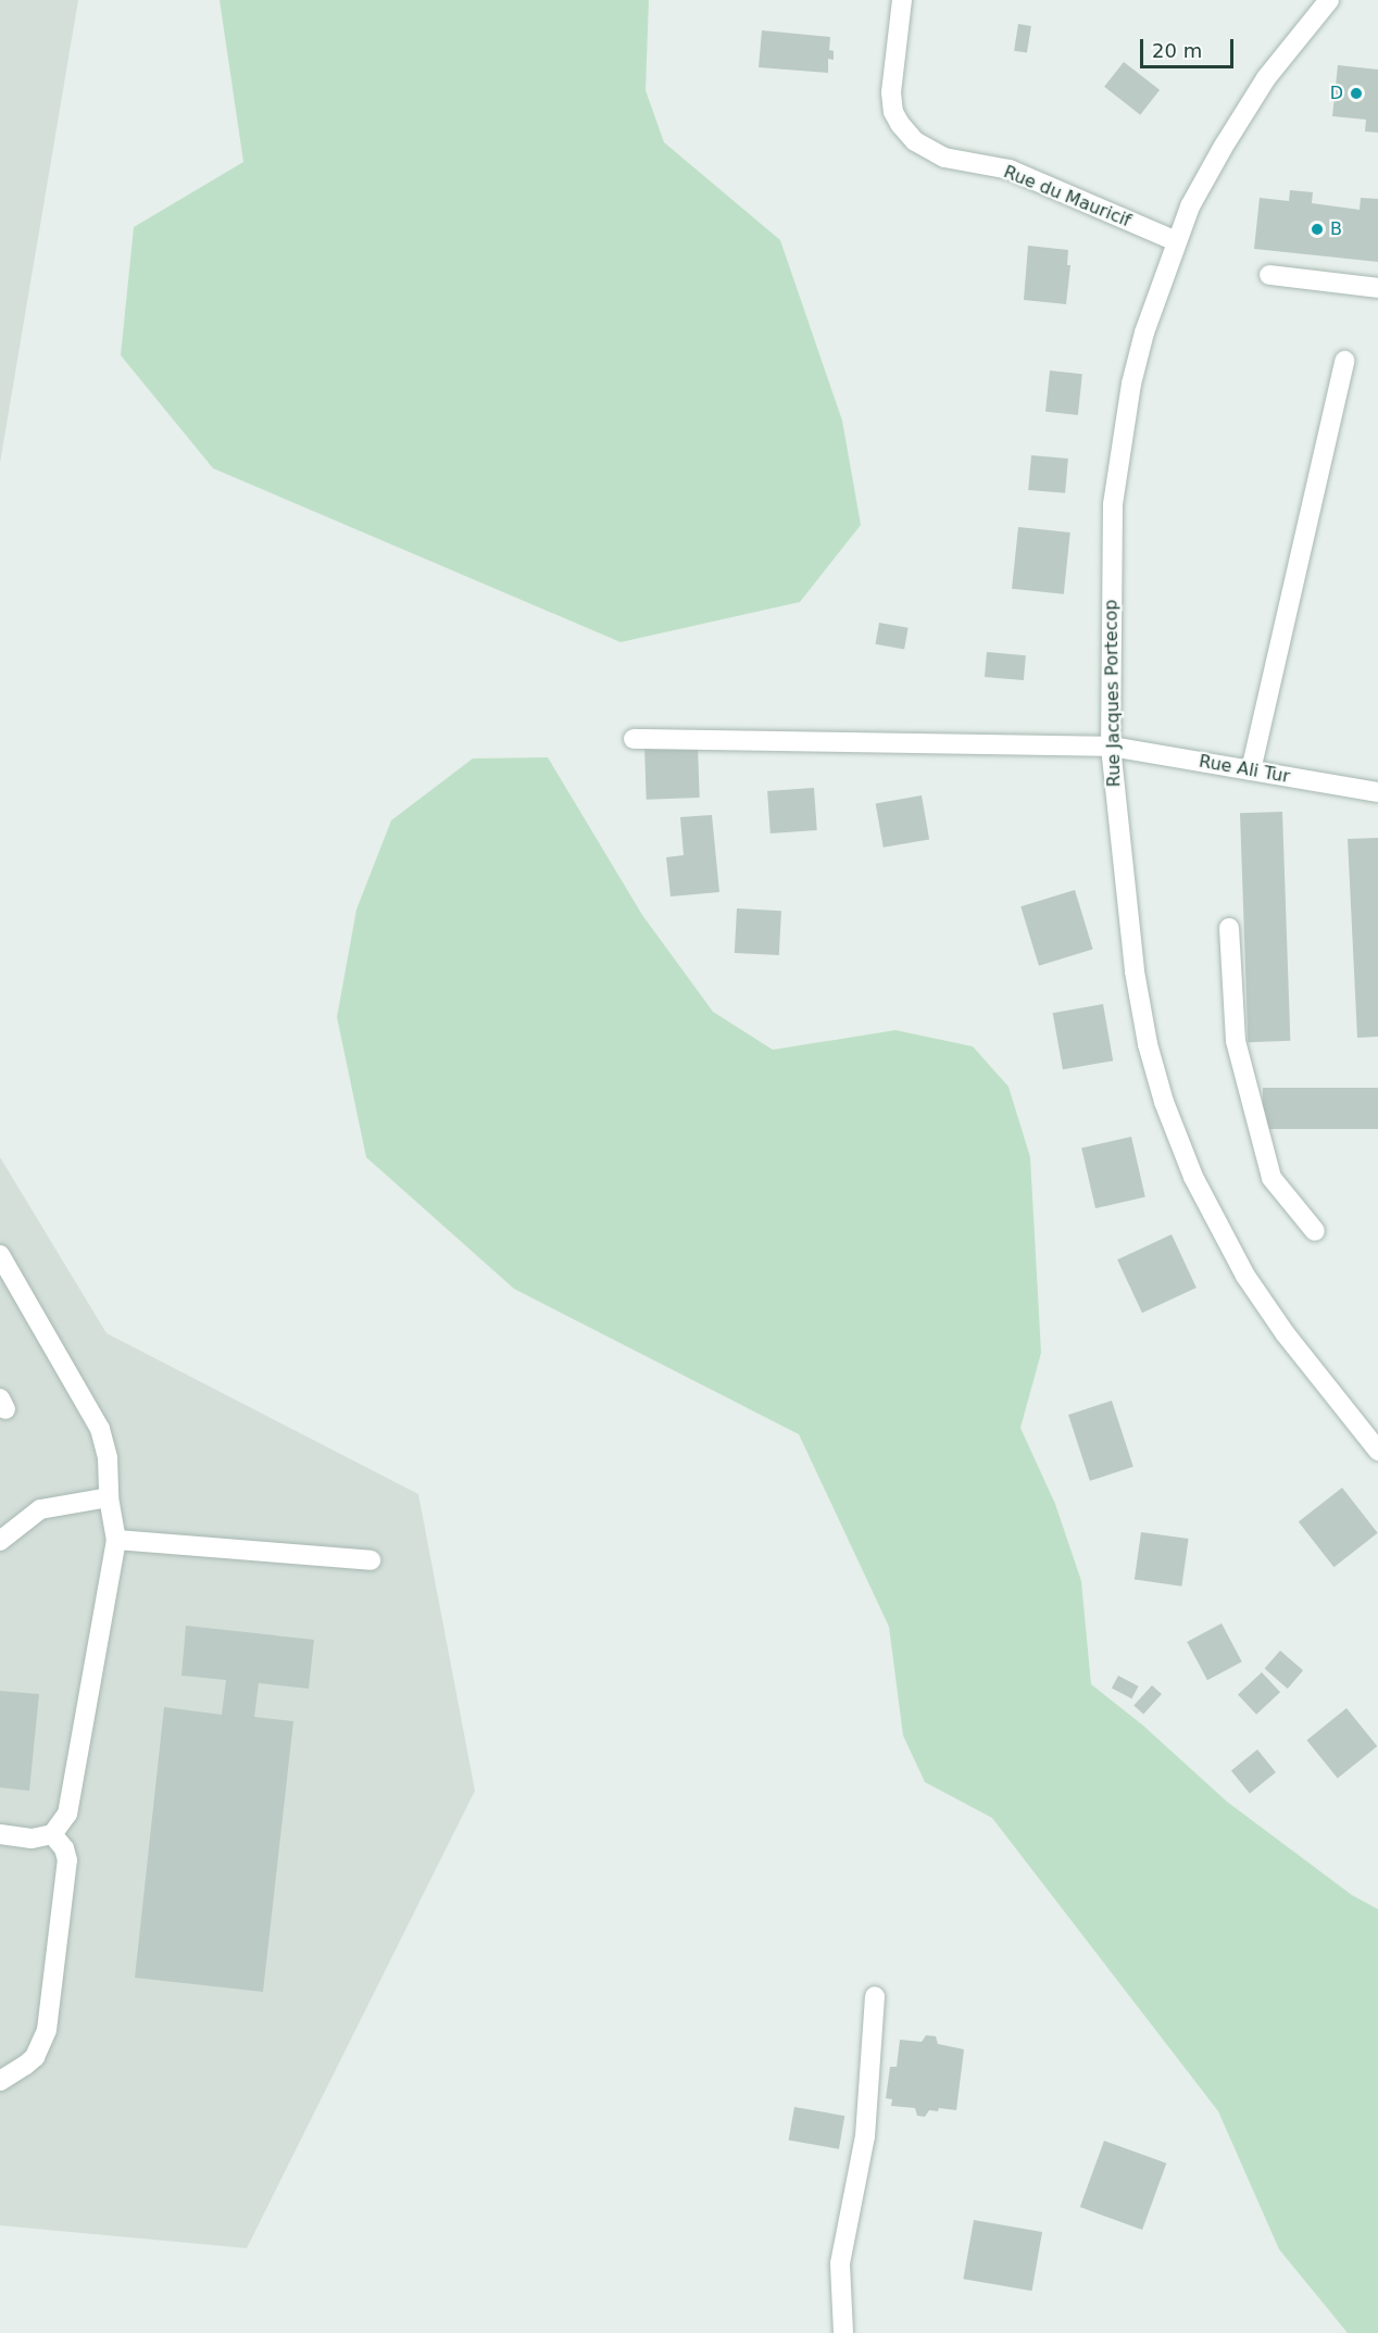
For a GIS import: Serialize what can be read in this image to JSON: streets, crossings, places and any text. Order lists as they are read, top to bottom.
{
  "streets": {
    "street": ["Rue du Mauricif", "Rue Jacques Portecop", "Rue Ali Tur"]
  },
  "crossings": [
    ["Rue du Mauricif", "Rue Jacques Portecop"],
    ["Rue Jacques Portecop", "Rue Ali Tur"]
  ],
  "places": ["D", "B"],
  "scale_bar": "20 m"
}
